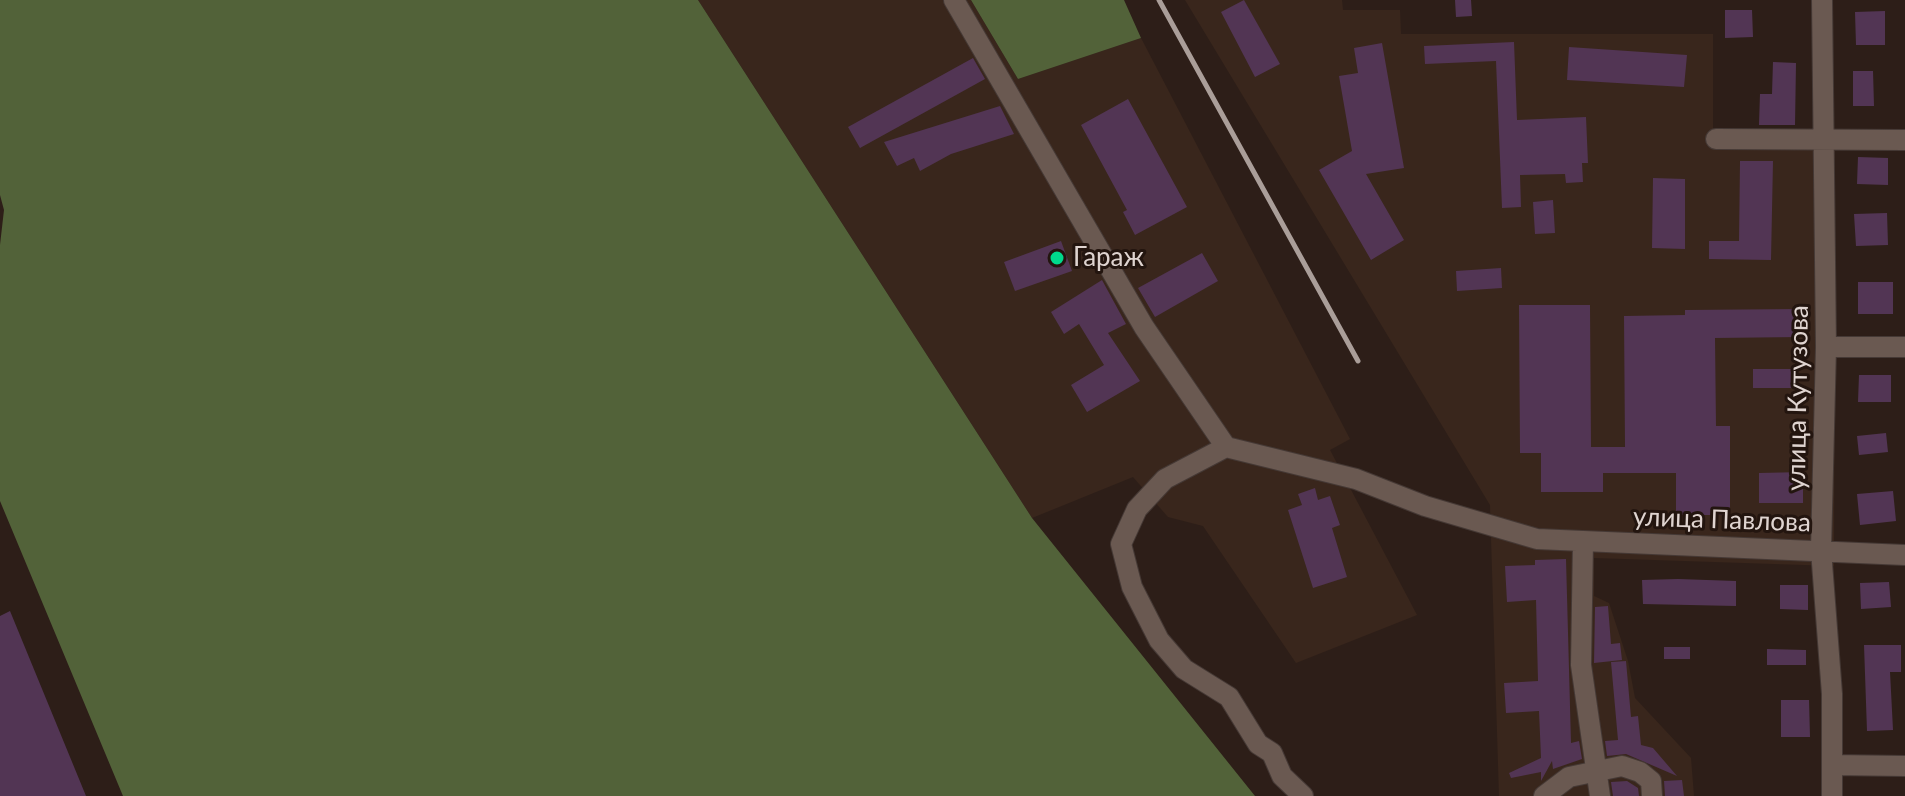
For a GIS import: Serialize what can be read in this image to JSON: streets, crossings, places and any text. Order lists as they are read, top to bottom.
{
  "streets": {
    "street": ["улица Кутузова", "улица Павлова"]
  },
  "crossings": [
    ["улица Кутузова", "улица Павлова"]
  ],
  "places": ["Гараж"]
}
